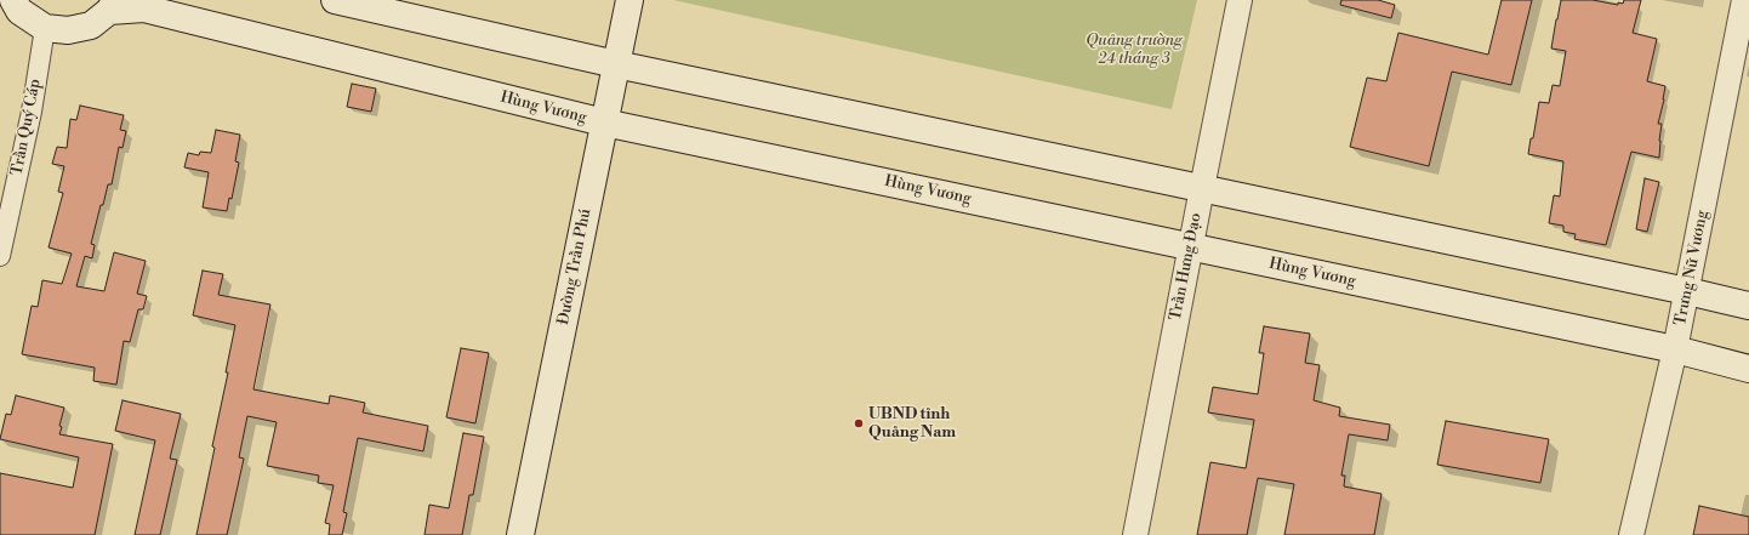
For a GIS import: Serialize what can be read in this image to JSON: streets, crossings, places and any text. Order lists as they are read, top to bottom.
{
  "streets": {
    "main road": ["Hùng Vương", "Đường Trần Phú"],
    "street": ["Trần Quý Cáp", "Trần Hưng Đạo", "Trưng Nữ Vương"]
  },
  "crossings": [
    ["Hùng Vương", "Đường Trần Phú"],
    ["Hùng Vương", "Trần Hưng Đạo"],
    ["Hùng Vương", "Trưng Nữ Vương"]
  ],
  "parks": ["Quảng trường 24 tháng 3"],
  "places": ["UBND tỉnh Quảng Nam"]
}
